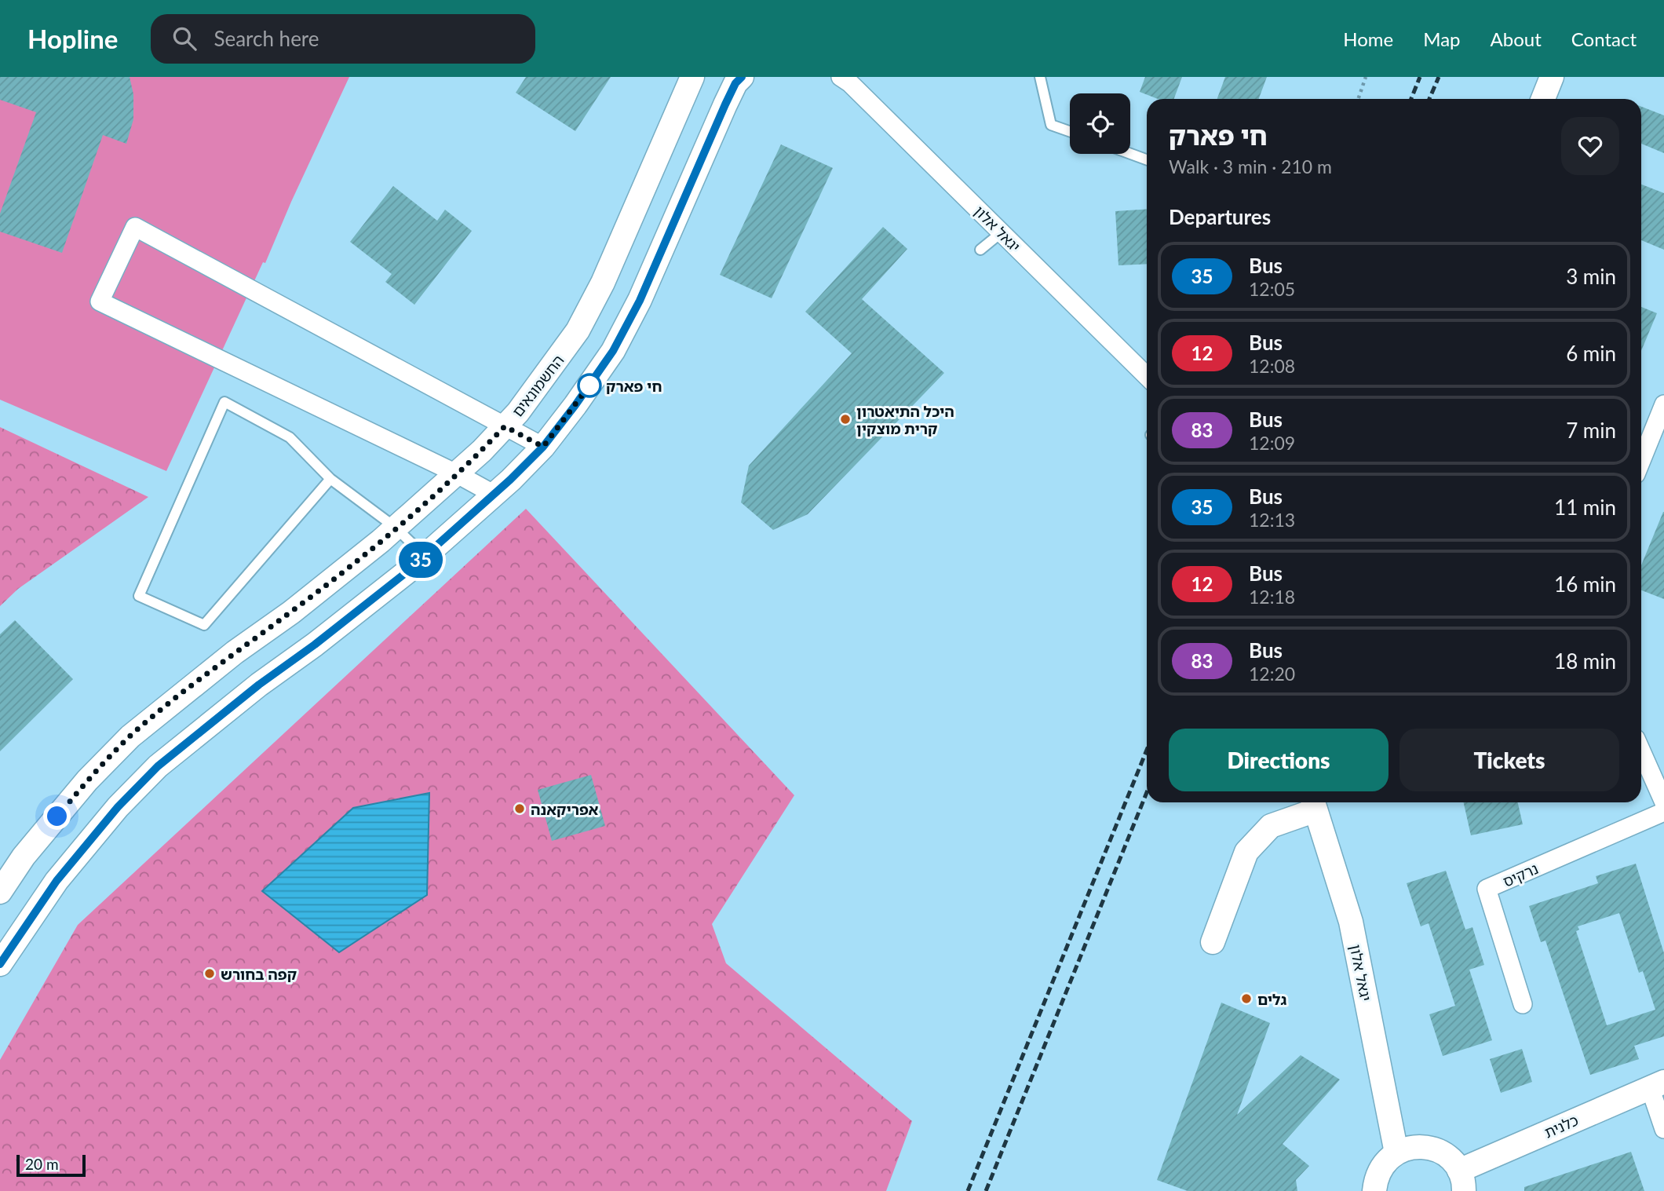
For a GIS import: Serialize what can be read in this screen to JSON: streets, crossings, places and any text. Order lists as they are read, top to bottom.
{
  "streets": {
    "street": [
      "יגאל אלון",
      "החשמונאים",
      "נרקיס",
      "כלנית"
    ]
  },
  "places": [
    "חי פארק",
    "היכל התיאטרון קרית מוצקין",
    "אפריקאנה",
    "קפה בחורש",
    "גלים"
  ],
  "lines": ["bus line 35"],
  "scale_bar": "20 m",
  "page": {
    "header": "Hopline",
    "search": "Search here",
    "nav": [
      "Home",
      "Map",
      "About",
      "Contact"
    ],
    "on_map": "35",
    "heading": [
      ["חי פארק", "Walk · 3 min · 210 m"],
      "Departures"
    ],
    "list": [
      {
        "mark": "35",
        "name": "Bus",
        "note": "12:05",
        "value": "3 min"
      },
      {
        "mark": "12",
        "name": "Bus",
        "note": "12:08",
        "value": "6 min"
      },
      {
        "mark": "83",
        "name": "Bus",
        "note": "12:09",
        "value": "7 min"
      },
      {
        "mark": "35",
        "name": "Bus",
        "note": "12:13",
        "value": "11 min"
      },
      {
        "mark": "12",
        "name": "Bus",
        "note": "12:18",
        "value": "16 min"
      },
      {
        "mark": "83",
        "name": "Bus",
        "note": "12:20",
        "value": "18 min"
      }
    ],
    "buttons": ["Directions", "Tickets"],
    "scale": "20 m"
  }
}
